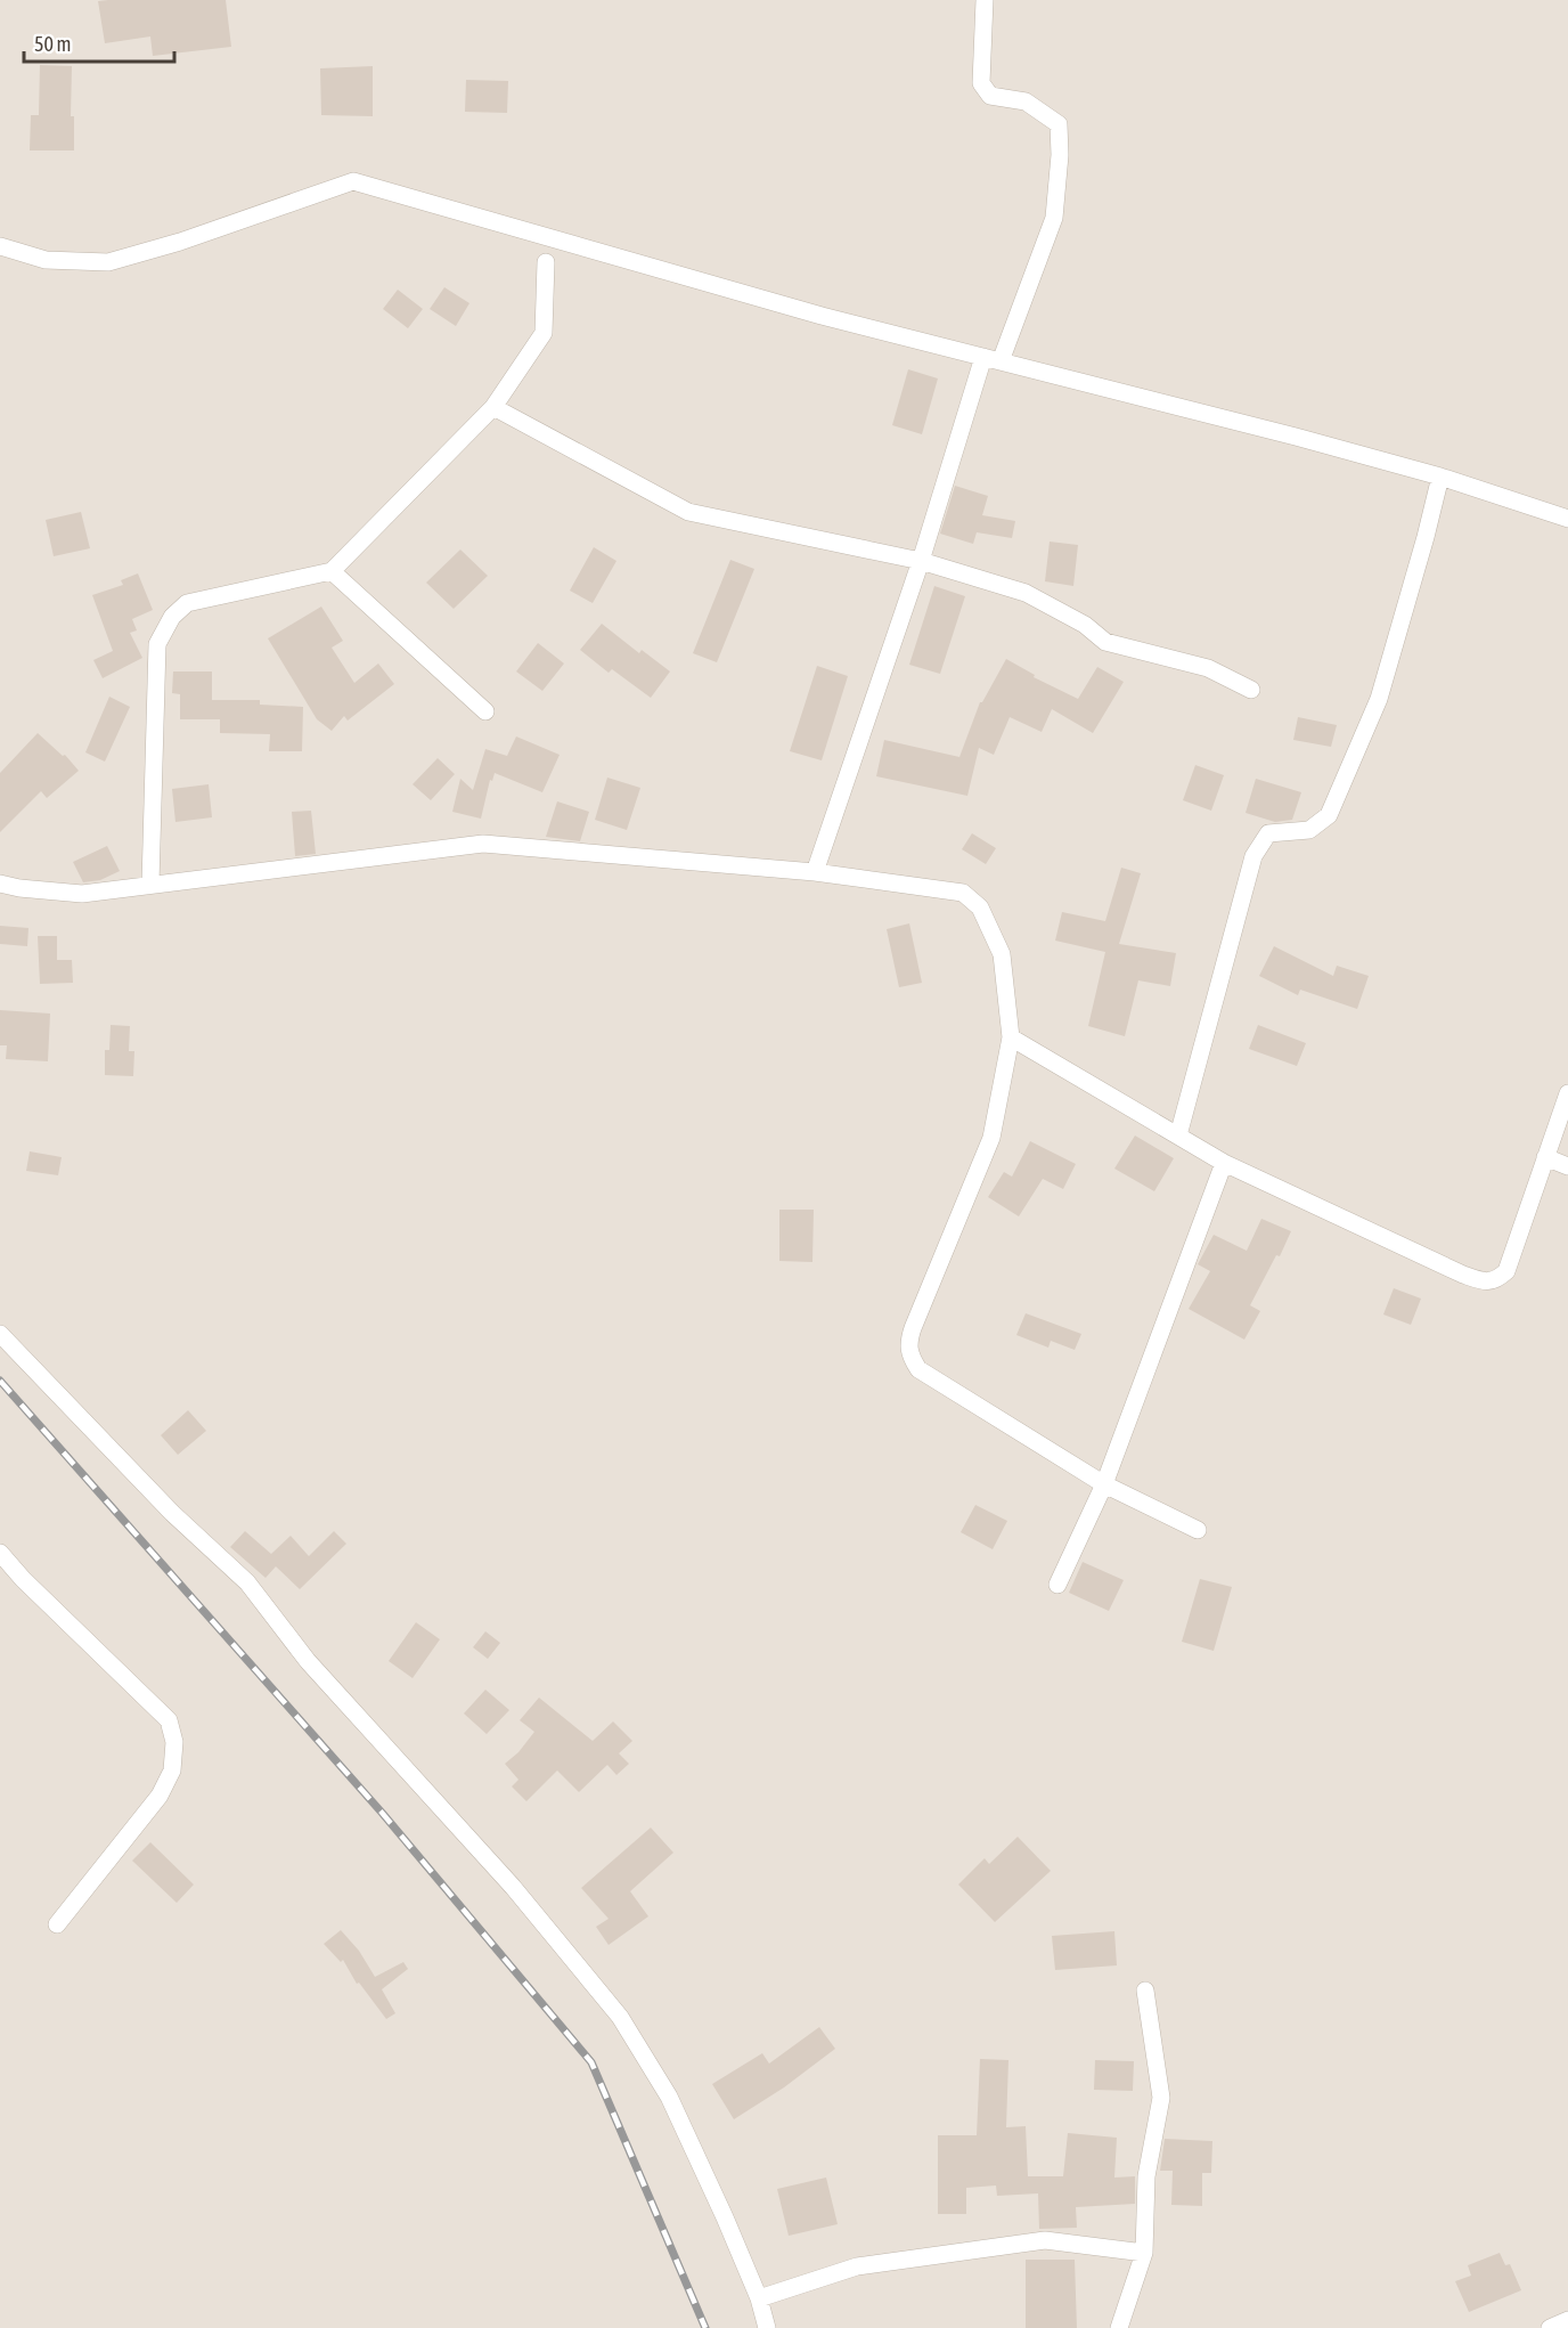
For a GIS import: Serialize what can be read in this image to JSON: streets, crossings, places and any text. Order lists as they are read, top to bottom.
{
  "scale_bar": "50 m"
}
